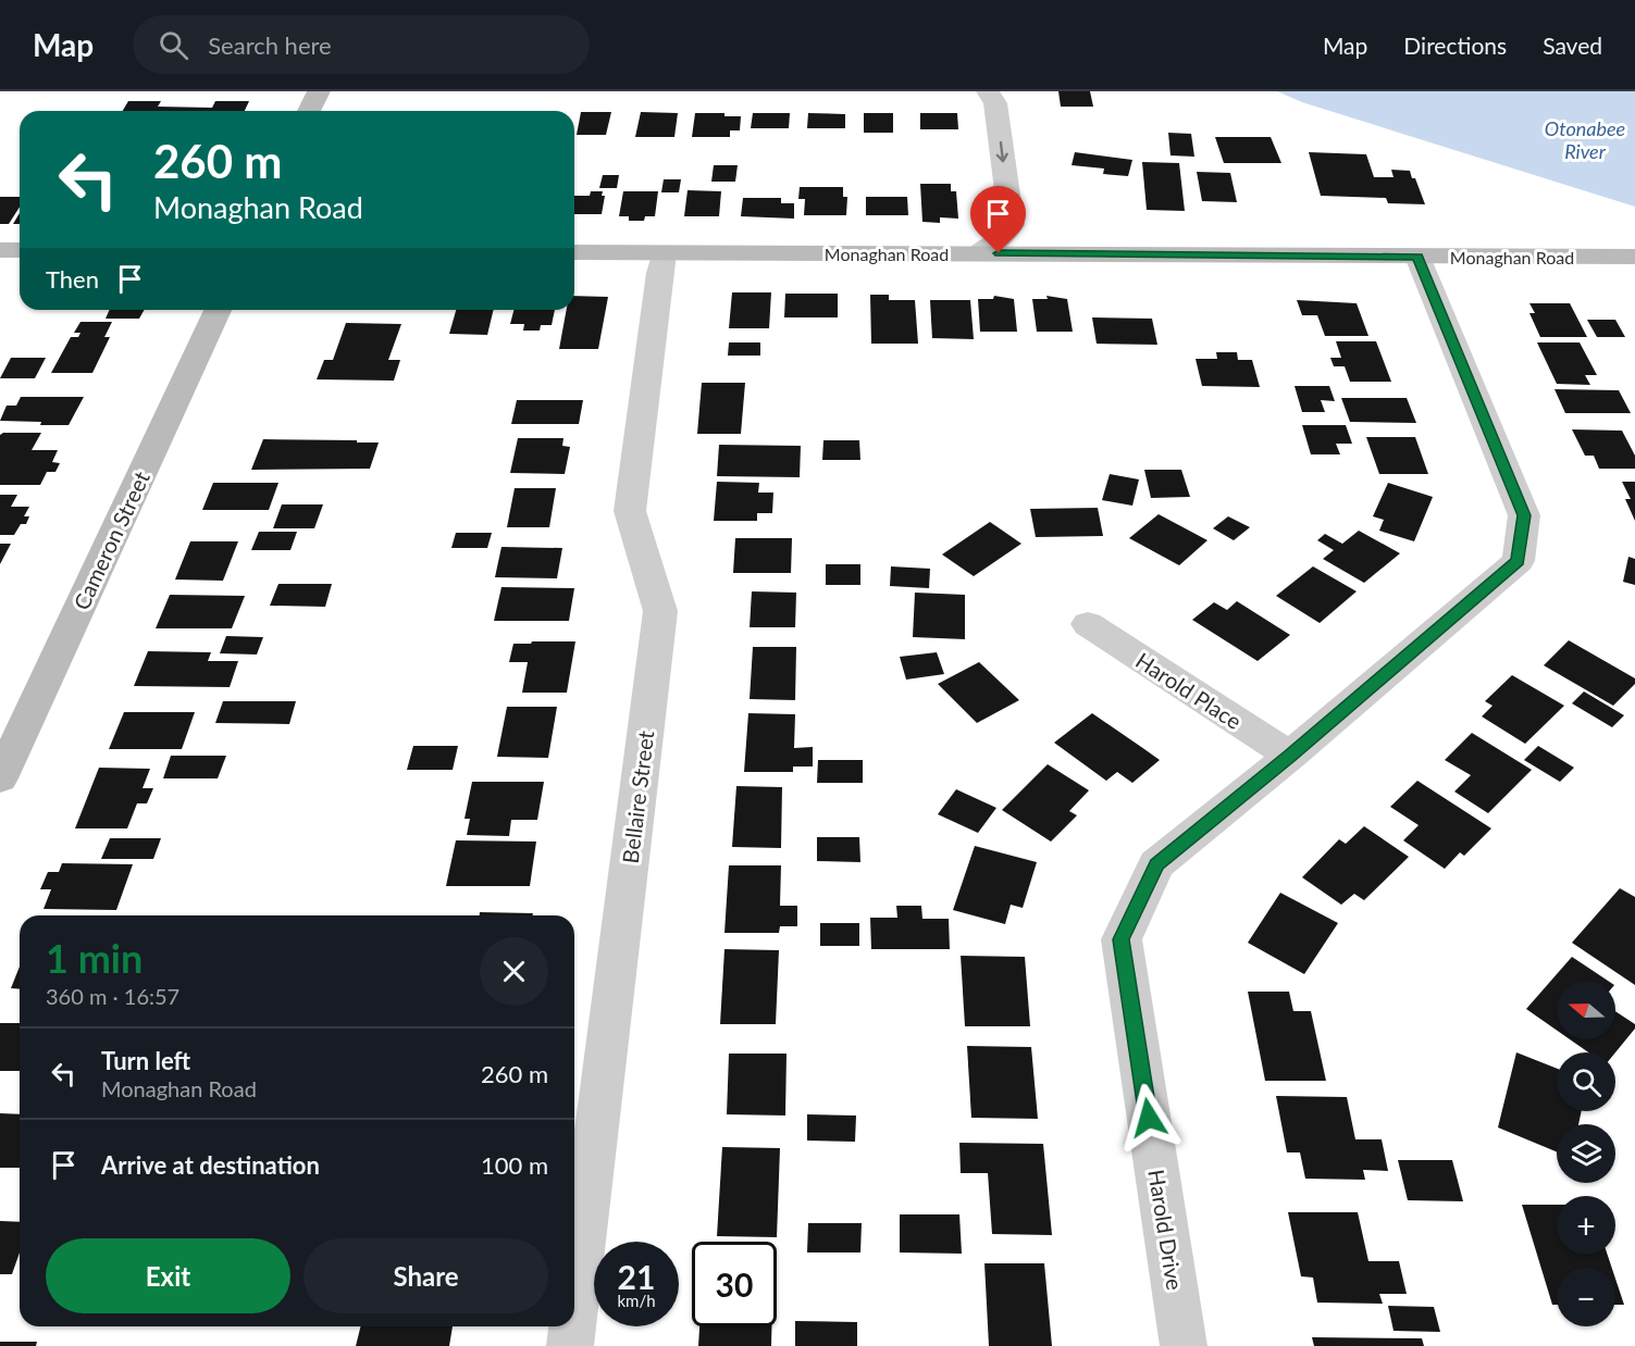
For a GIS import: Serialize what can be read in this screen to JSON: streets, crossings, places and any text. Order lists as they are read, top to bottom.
{
  "streets": {
    "street": [
      "Monaghan Road",
      "Cameron Street",
      "Harold Place",
      "Bellaire Street",
      "Harold Drive"
    ]
  },
  "crossings": [
    ["Monaghan Road", "Bellaire Street"],
    ["Monaghan Road", "Harold Drive"],
    ["Harold Place", "Harold Drive"]
  ],
  "water": ["Otonabee River"],
  "north": "left",
  "page": {
    "header": "Map",
    "search": "Search here",
    "nav": ["Map", "Directions", "Saved"],
    "turn": ["260 m", "Monaghan Road"],
    "then": "Then",
    "heading": ["1 min", "360 m · 16:57"],
    "map_buttons": ["+", "−"],
    "list": [
      {
        "name": "Turn left",
        "note": "Monaghan Road",
        "value": "260 m"
      },
      {
        "name": "Arrive at destination",
        "value": "100 m"
      }
    ],
    "buttons": ["Exit", "Share"],
    "speed": "21 km/h",
    "limit": "30"
  }
}
